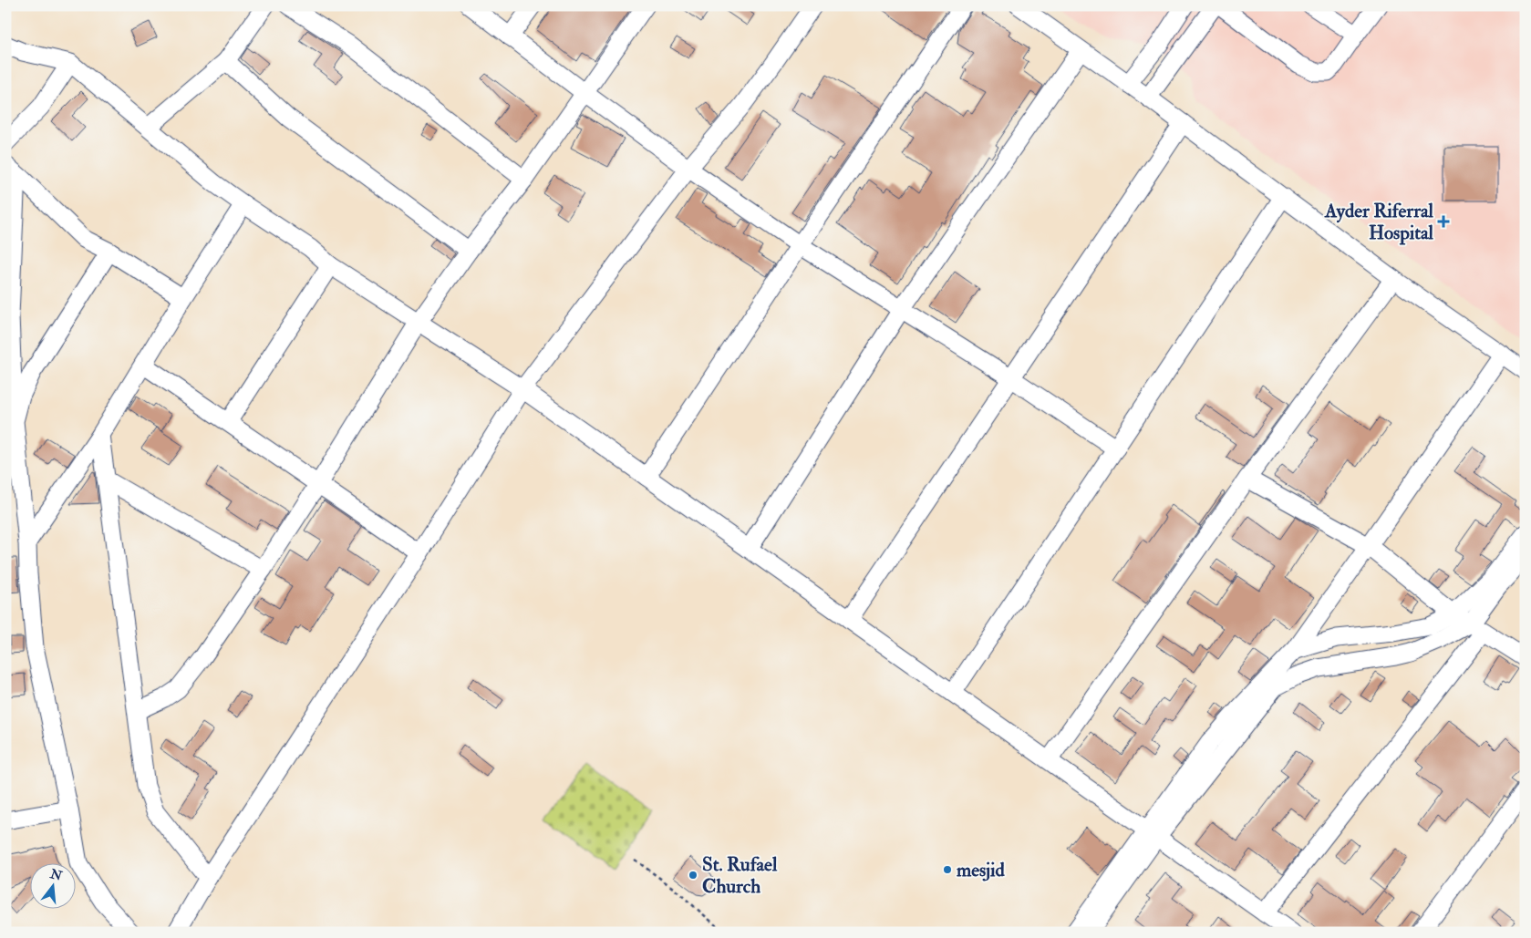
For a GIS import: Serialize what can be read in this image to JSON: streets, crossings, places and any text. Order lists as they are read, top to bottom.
{
  "places": {
    "health": ["Ayder Riferral Hospital"],
    "other": ["mesjid", "St. Rufael Church"]
  },
  "north": "top"
}
